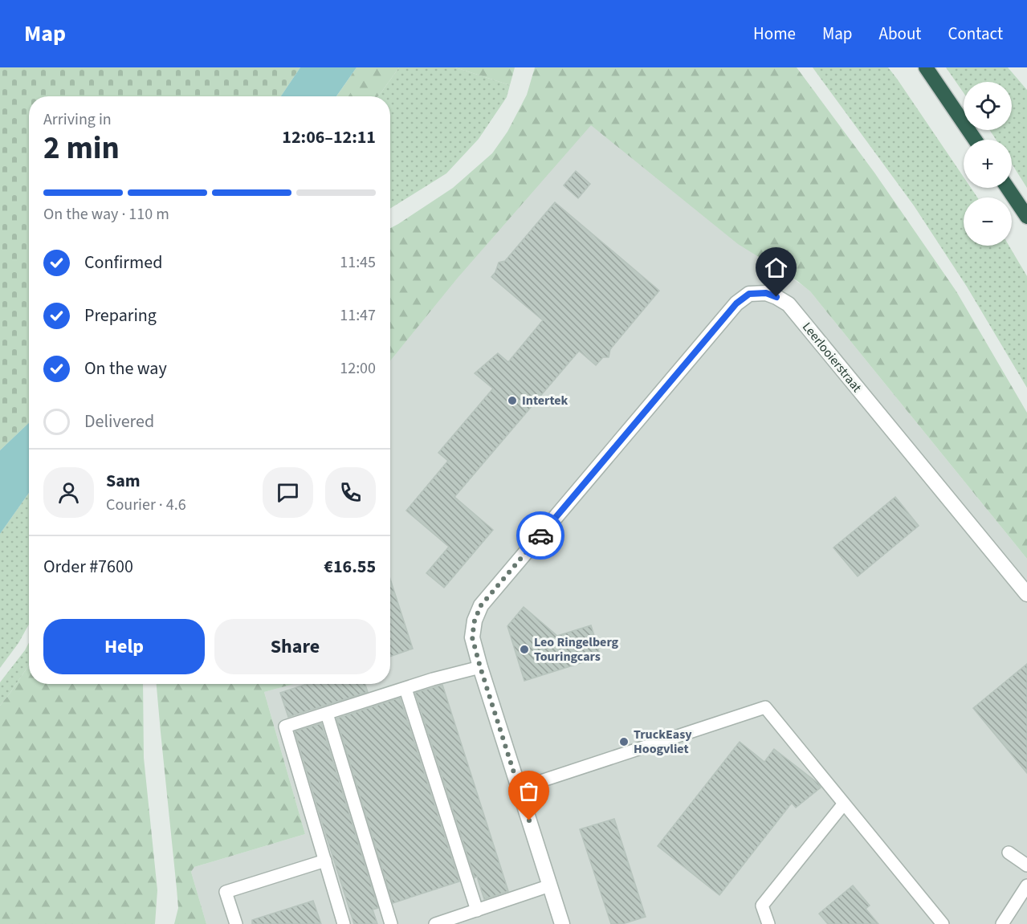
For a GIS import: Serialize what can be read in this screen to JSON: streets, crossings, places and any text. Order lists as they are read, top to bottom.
{
  "streets": {
    "street": ["Leerlooierstraat"]
  },
  "places": ["Intertek", "Leo Ringelberg Touringcars", "TruckEasy Hoogvliet"],
  "page": {
    "header": "Map",
    "nav": [
      "Home",
      "Map",
      "About",
      "Contact"
    ],
    "map_buttons": ["+", "−"],
    "heading": ["2 min", "Arriving in", "12:06–12:11"],
    "panel": [
      "Sam",
      "Courier · 4.6",
      "Order #7600",
      "€16.55"
    ],
    "bar": "On the way · 110 m",
    "list": [
      ["Confirmed", "11:45"],
      ["Preparing", "11:47"],
      ["On the way", "12:00"],
      "Delivered"
    ],
    "buttons": ["Help", "Share"]
  }
}
